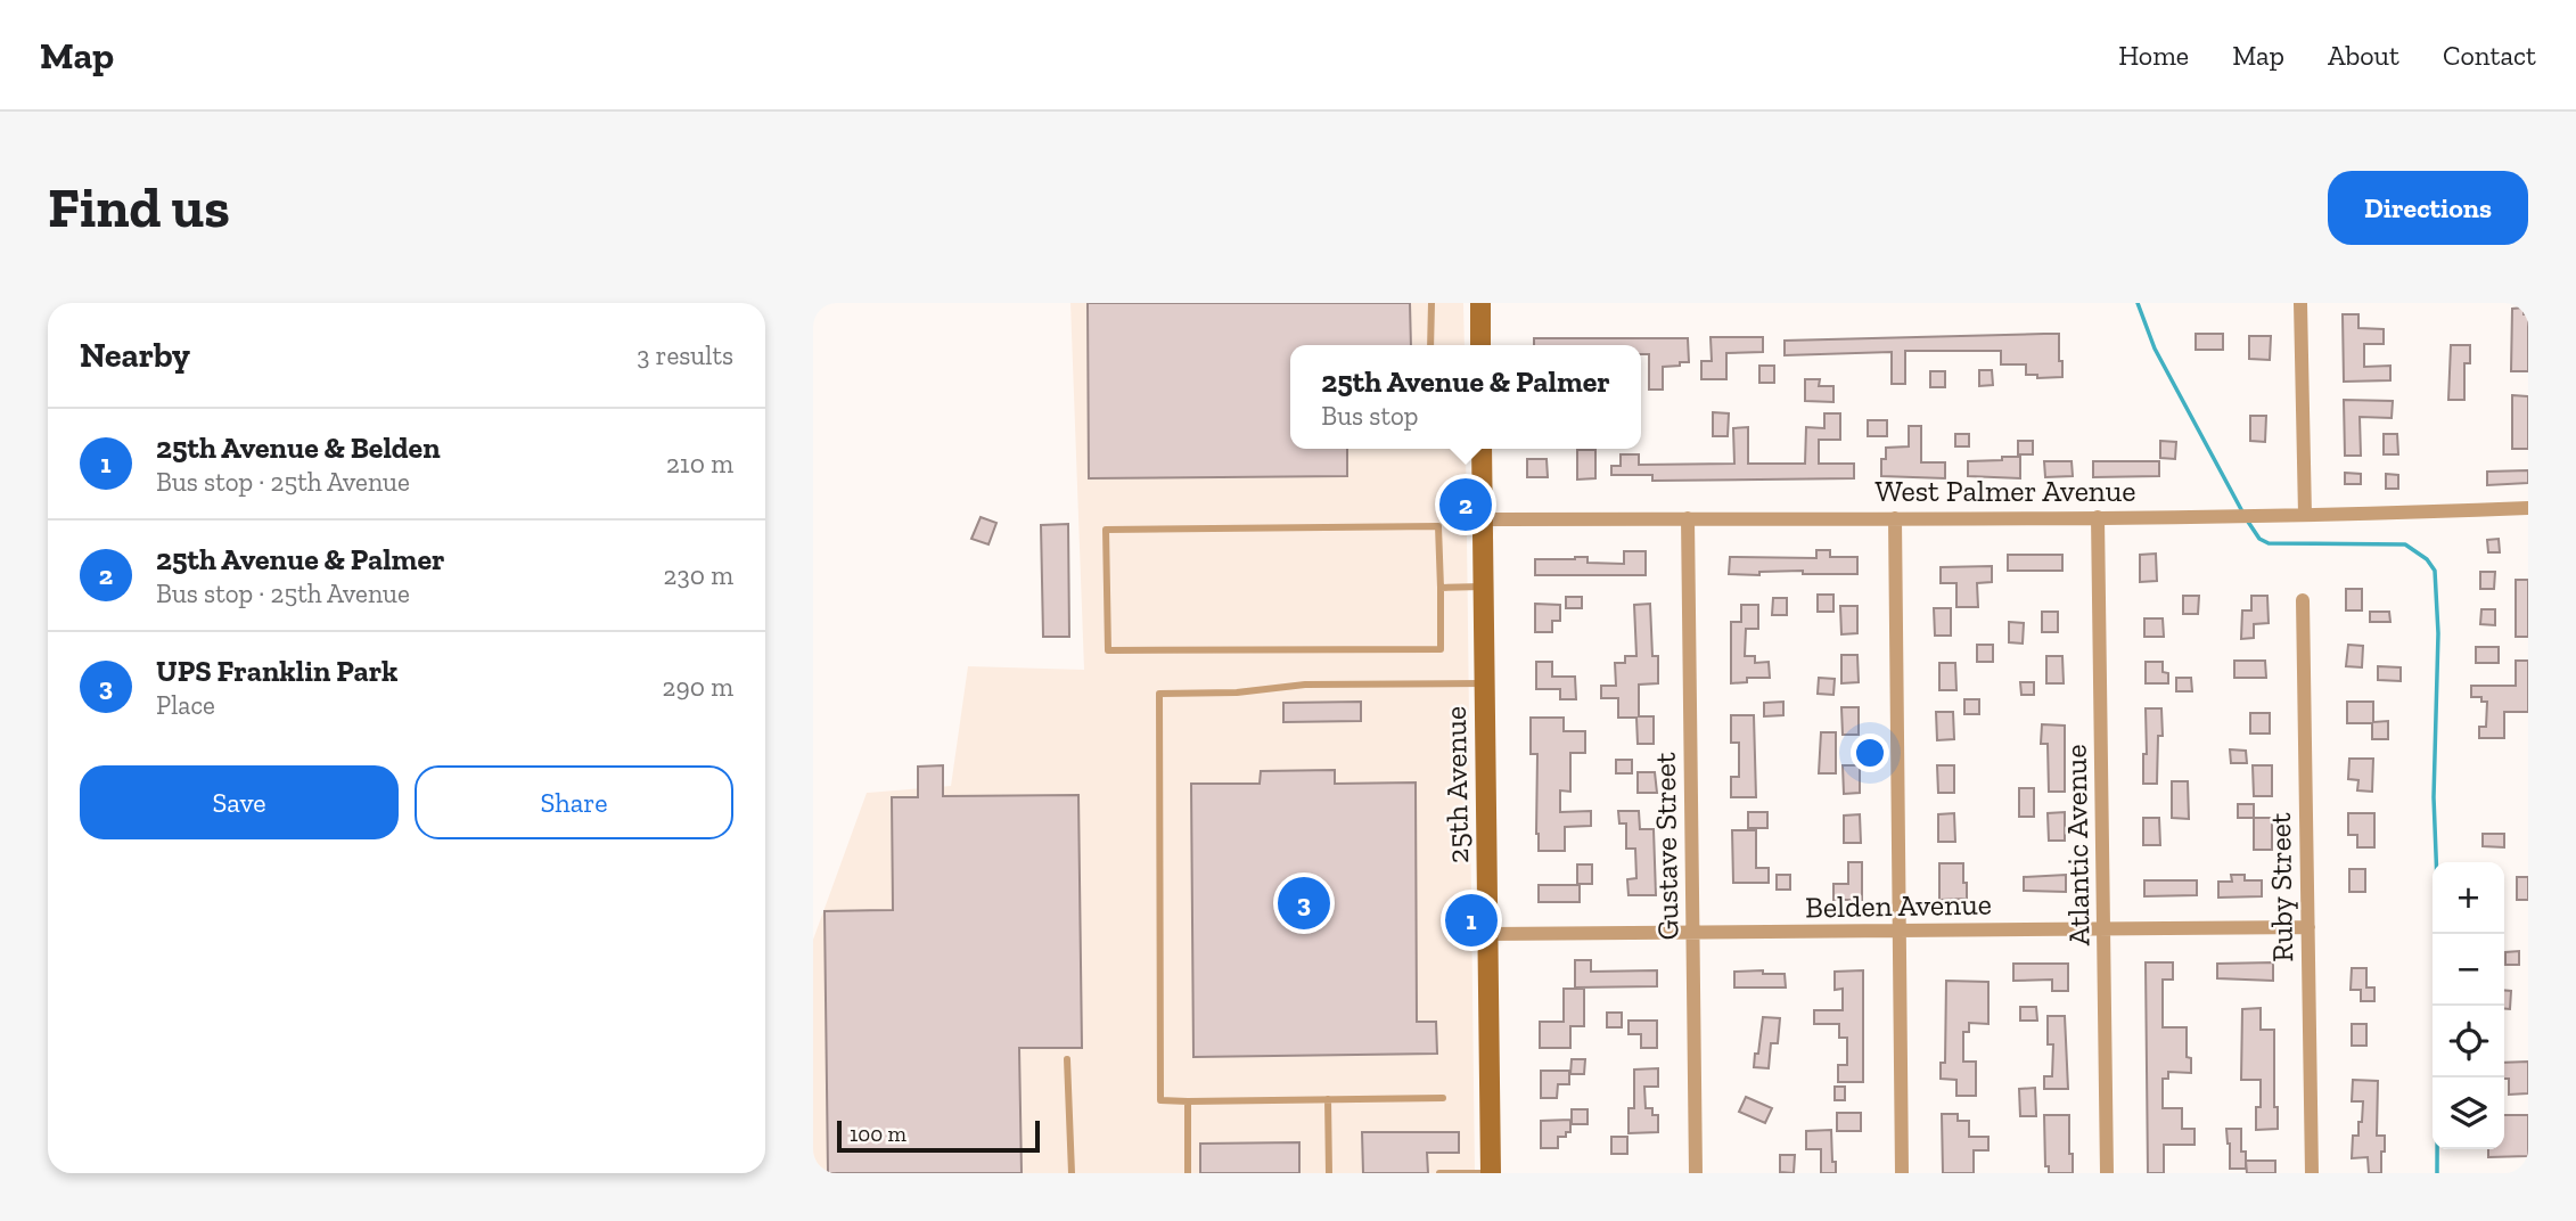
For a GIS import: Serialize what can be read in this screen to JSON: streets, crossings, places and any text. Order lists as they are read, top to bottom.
{
  "streets": {
    "main road": ["25th Avenue"],
    "street": [
      "West Palmer Avenue",
      "Atlantic Avenue",
      "Gustave Street",
      "Ruby Street",
      "Belden Avenue"
    ]
  },
  "crossings": [
    ["West Palmer Avenue", "25th Avenue"],
    ["West Palmer Avenue", "Atlantic Avenue"],
    ["West Palmer Avenue", "Gustave Street"],
    ["25th Avenue", "Belden Avenue"],
    ["Atlantic Avenue", "Belden Avenue"],
    ["Gustave Street", "Belden Avenue"],
    ["Ruby Street", "Belden Avenue"]
  ],
  "scale_bar": "100 m",
  "page": {
    "header": "Map",
    "nav": [
      "Home",
      "Map",
      "About",
      "Contact"
    ],
    "buttons": [
      "Directions",
      ["Save", "Share"]
    ],
    "title": "Find us",
    "heading": ["Nearby", "3 results"],
    "popup": ["25th Avenue & Palmer", "Bus stop"],
    "list": [
      {
        "mark": "1",
        "name": "25th Avenue & Belden",
        "note": "Bus stop · 25th Avenue",
        "value": "210 m"
      },
      {
        "mark": "2",
        "name": "25th Avenue & Palmer",
        "note": "Bus stop · 25th Avenue",
        "value": "230 m"
      },
      {
        "mark": "3",
        "name": "UPS Franklin Park",
        "note": "Place",
        "value": "290 m"
      }
    ],
    "pins": ["2", "3", "1"],
    "map_buttons": ["+", "−"],
    "scale": "100 m"
  }
}
